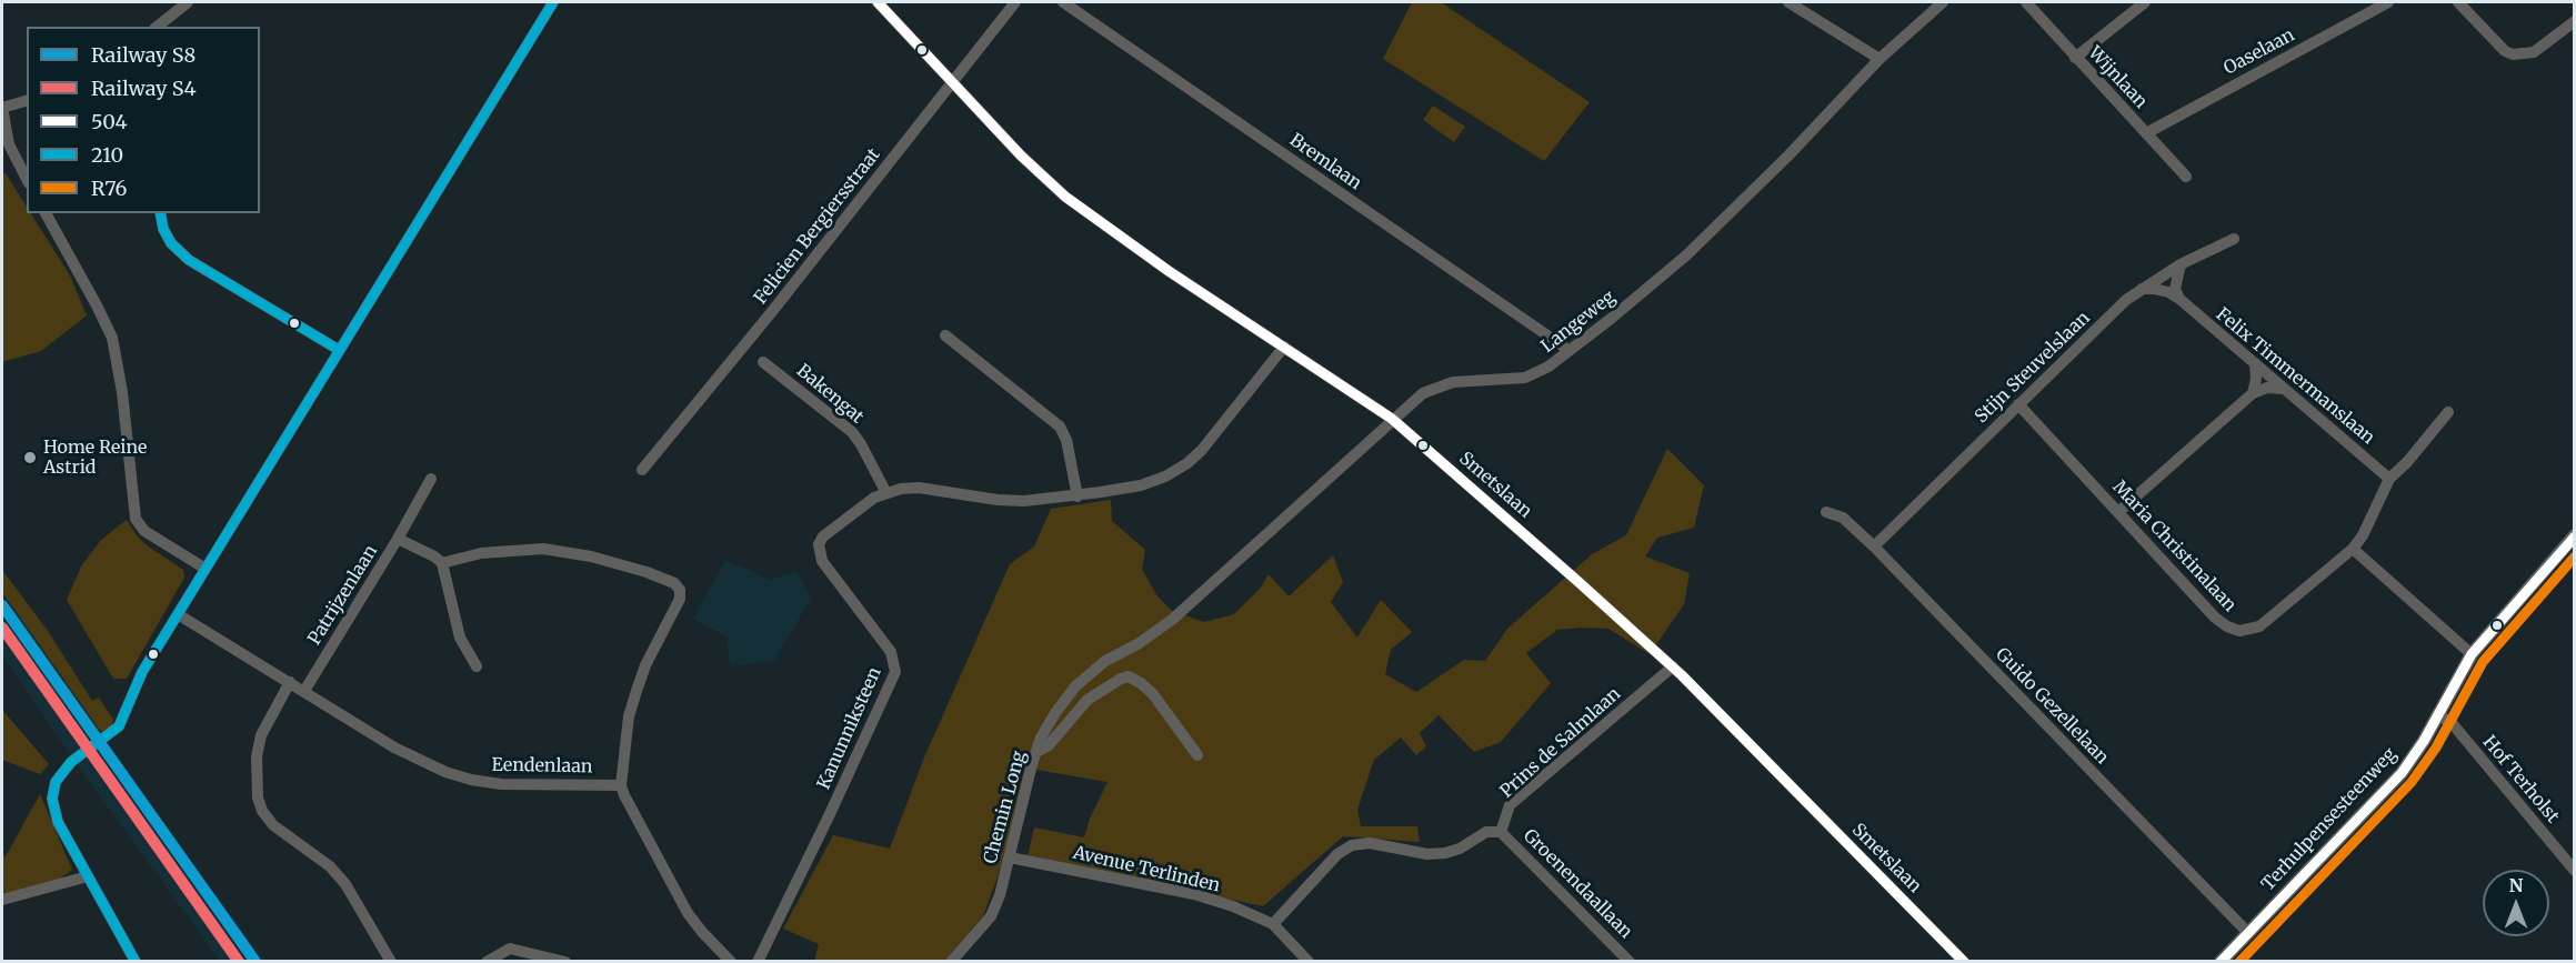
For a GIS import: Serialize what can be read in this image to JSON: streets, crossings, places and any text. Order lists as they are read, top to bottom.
{
  "streets": {
    "main road": ["Terhulpensesteenweg"],
    "street": [
      "Oaselaan",
      "Wijnlaan",
      "Bremlaan",
      "Felicien Bergiersstraat",
      "Langeweg",
      "Stijn Steuvelslaan",
      "Felix Timmermanslaan",
      "Bakengat",
      "Smetslaan",
      "Maria Christinalaan",
      "Patrijzenlaan",
      "Guido Gezellelaan",
      "Kanunniksteen",
      "Prins de Salmlaan",
      "Eendenlaan",
      "Hof Terholst",
      "Chemin Long",
      "Avenue Terlinden",
      "Groenendaallaan"
    ]
  },
  "crossings": [
    ["Oaselaan", "Wijnlaan"],
    ["Bremlaan", "Langeweg"],
    ["Felicien Bergiersstraat", "Smetslaan"],
    ["Langeweg", "Smetslaan"],
    ["Langeweg", "Chemin Long"],
    ["Stijn Steuvelslaan", "Felix Timmermanslaan"],
    ["Stijn Steuvelslaan", "Maria Christinalaan"],
    ["Stijn Steuvelslaan", "Guido Gezellelaan"],
    ["Felix Timmermanslaan", "Maria Christinalaan"],
    ["Bakengat", "Kanunniksteen"],
    ["Smetslaan", "Kanunniksteen"],
    ["Smetslaan", "Prins de Salmlaan"],
    ["Patrijzenlaan", "Eendenlaan"],
    ["Guido Gezellelaan", "Terhulpensesteenweg"],
    ["Prins de Salmlaan", "Groenendaallaan"],
    ["Hof Terholst", "Terhulpensesteenweg"],
    ["Chemin Long", "Avenue Terlinden"]
  ],
  "places": ["Home Reine Astrid"],
  "lines": [
    "transit line 504",
    "transit line 210",
    "transit line R76",
    "rail line S8",
    "rail line S4"
  ],
  "legend": [
    "Railway S8",
    "Railway S4",
    "504",
    "210",
    "R76"
  ],
  "north": "top"
}
